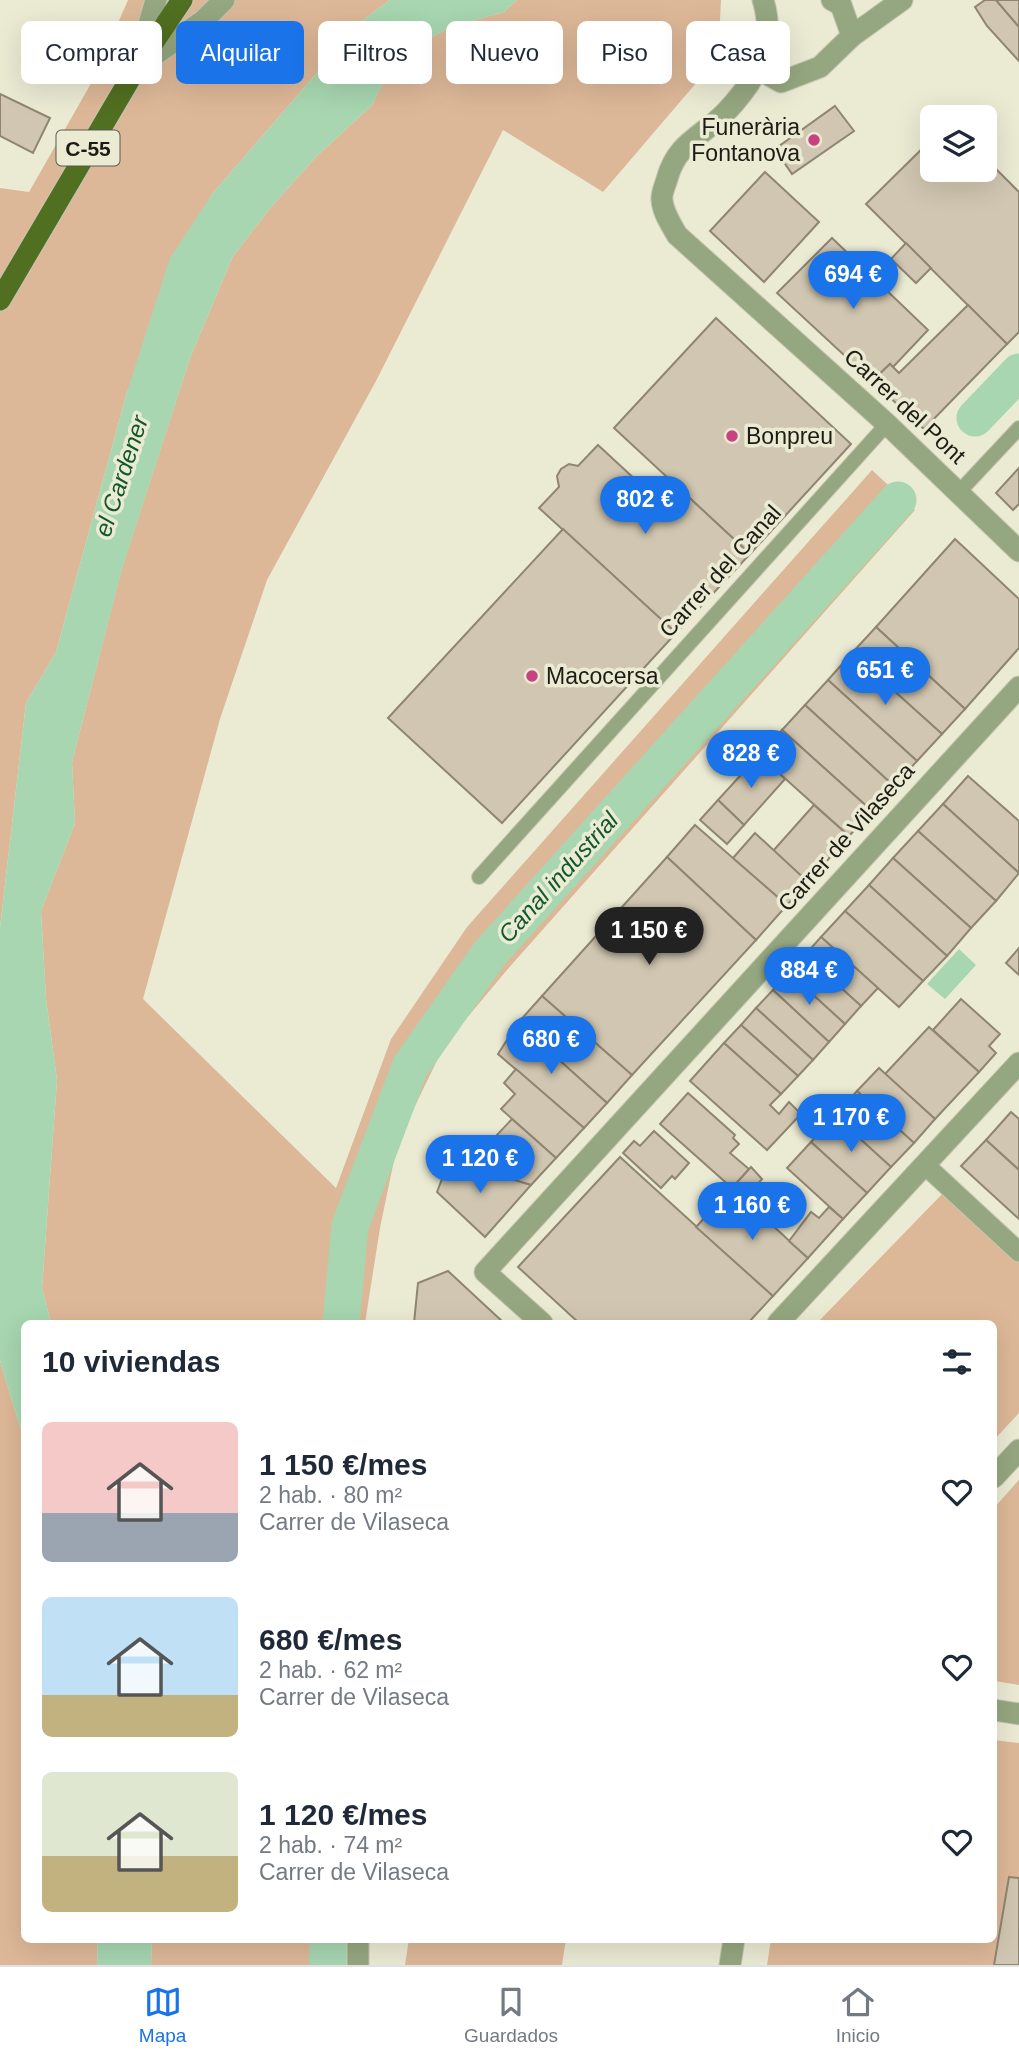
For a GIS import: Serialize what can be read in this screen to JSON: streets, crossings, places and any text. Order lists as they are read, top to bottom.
{
  "streets": {
    "main road": ["C-55"],
    "street": ["Carrer del Pont", "Carrer de Vilaseca"],
    "lane": ["Carrer del Canal"]
  },
  "crossings": [
    ["Carrer del Pont", "Carrer del Canal"]
  ],
  "water": ["el Cardener", "Canal industrial"],
  "places": ["Funerària Fontanova", "Bonpreu", "Macocersa"],
  "page": {
    "chip": [
      "Comprar",
      "Alquilar",
      "Filtros",
      "Nuevo",
      "Piso",
      "Casa"
    ],
    "price": [
      "694 €",
      "802 €",
      "651 €",
      "828 €",
      "1 150 €",
      "884 €",
      "680 €",
      "1 170 €",
      "1 120 €",
      "1 160 €"
    ],
    "heading": "10 viviendas",
    "list": [
      {
        "name": "1 150 €/mes",
        "note": "2 hab. · 80 m² · Carrer de Vilaseca"
      },
      {
        "name": "680 €/mes",
        "note": "2 hab. · 62 m² · Carrer de Vilaseca"
      },
      {
        "name": "1 120 €/mes",
        "note": "2 hab. · 74 m² · Carrer de Vilaseca"
      }
    ],
    "tabs": ["Mapa", "Guardados", "Inicio"]
  }
}
